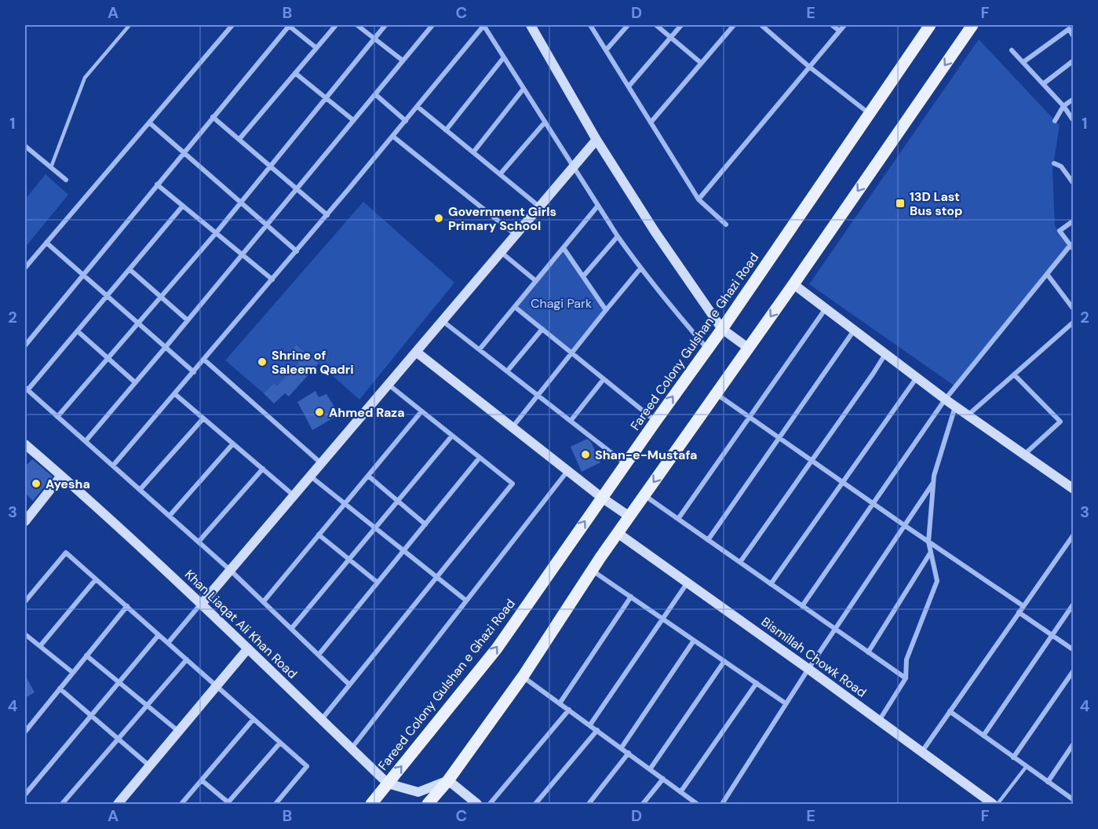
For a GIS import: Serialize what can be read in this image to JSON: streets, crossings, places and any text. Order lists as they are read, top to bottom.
{
  "streets": {
    "main road": ["Fareed Colony Gulshan e Ghazi Road"],
    "street": ["Khan Liaqat Ali Khan Road", "Bismillah Chowk Road"]
  },
  "crossings": [
    ["Fareed Colony Gulshan e Ghazi Road", "Khan Liaqat Ali Khan Road"]
  ],
  "parks": ["Chagi Park"],
  "places": {
    "transit": ["13D Last Bus stop"],
    "other": [
      "Government Girls Primary School",
      "Shrine of Saleem Qadri",
      "Ahmed Raza",
      "Shan-e-Mustafa",
      "Ayesha"
    ]
  },
  "grid": {
    "columns": [
      "A",
      "B",
      "C",
      "D",
      "E",
      "F"
    ],
    "rows": [
      "1",
      "2",
      "3",
      "4"
    ]
  }
}
